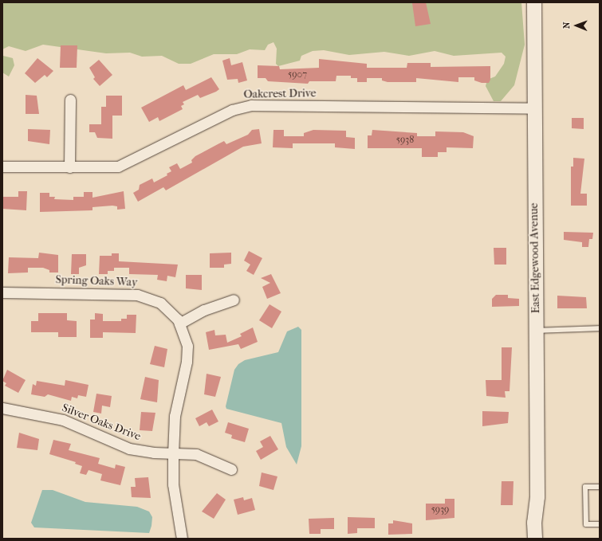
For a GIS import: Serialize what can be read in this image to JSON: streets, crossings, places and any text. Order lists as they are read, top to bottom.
{
  "streets": {
    "main road": ["East Edgewood Avenue"],
    "street": ["Oakcrest Drive", "Spring Oaks Way", "Silver Oaks Drive"]
  },
  "crossings": [
    ["Oakcrest Drive", "East Edgewood Avenue"]
  ],
  "house_numbers": ["5907", "5938", "5939"],
  "north": "left"
}
